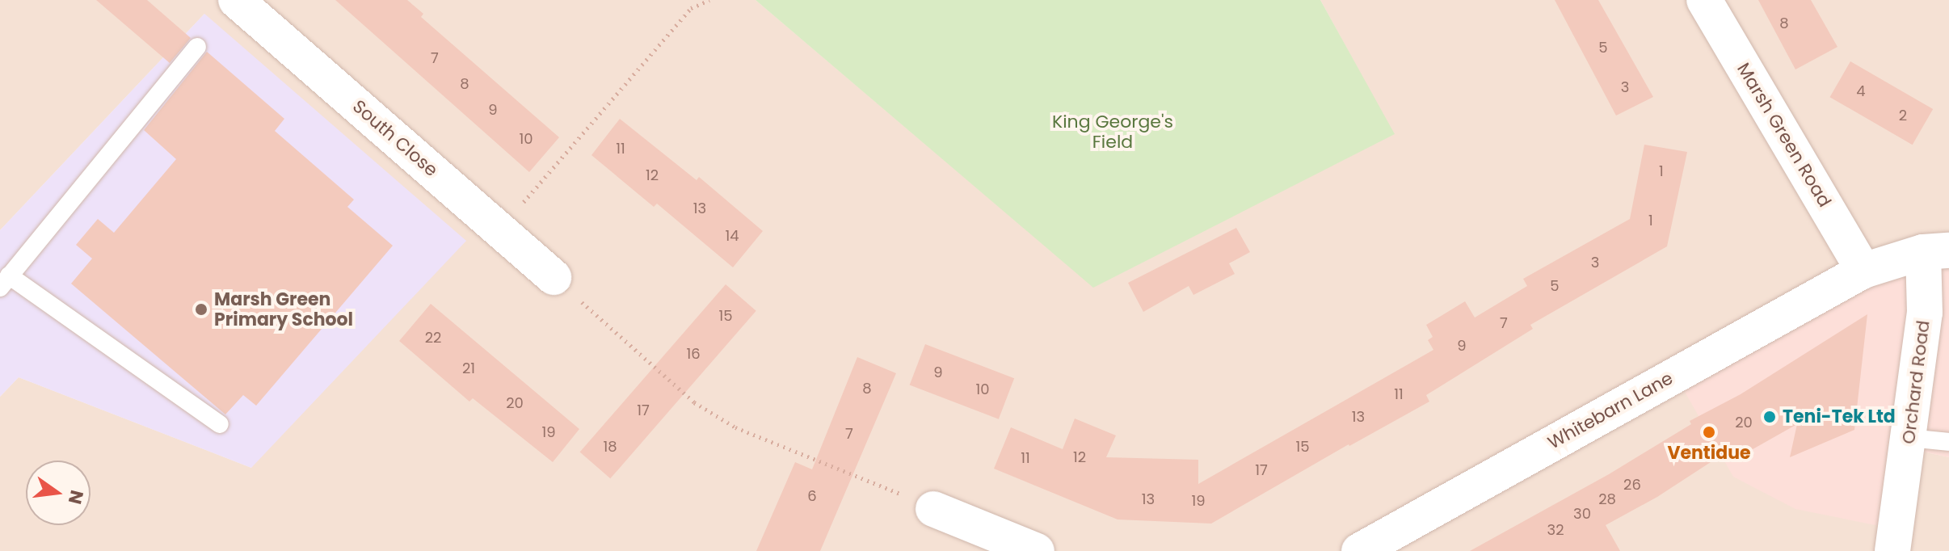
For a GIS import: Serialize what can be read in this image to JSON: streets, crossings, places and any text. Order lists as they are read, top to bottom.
{
  "streets": {
    "street": [
      "Marsh Green Road",
      "South Close",
      "Orchard Road",
      "Whitebarn Lane"
    ]
  },
  "crossings": [
    ["Marsh Green Road", "Whitebarn Lane"],
    ["Orchard Road", "Whitebarn Lane"]
  ],
  "parks": ["King George's Field"],
  "places": ["Marsh Green Primary School", "Teni-Tek Ltd", "Ventidue"],
  "house_numbers": [
    "8",
    "5",
    "7",
    "8",
    "3",
    "4",
    "9",
    "2",
    "10",
    "11",
    "1",
    "12",
    "13",
    "1",
    "14",
    "3",
    "5",
    "15",
    "7",
    "22",
    "9",
    "16",
    "21",
    "9",
    "8",
    "10",
    "11",
    "20",
    "17",
    "13",
    "20",
    "19",
    "7",
    "18",
    "15",
    "12",
    "11",
    "17",
    "26",
    "6",
    "13",
    "28",
    "19",
    "30",
    "32"
  ],
  "north": "right"
}
